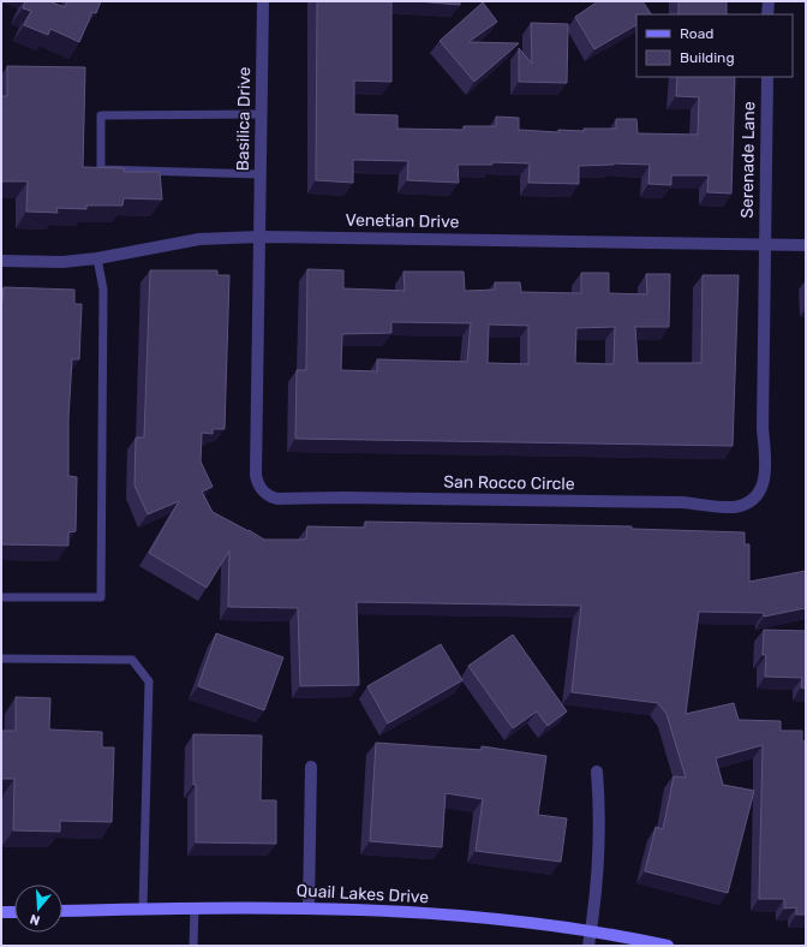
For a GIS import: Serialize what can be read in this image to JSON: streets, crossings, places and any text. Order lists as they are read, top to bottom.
{
  "streets": {
    "main road": ["Quail Lakes Drive"],
    "street": [
      "Basilica Drive",
      "Serenade Lane",
      "Venetian Drive",
      "San Rocco Circle"
    ]
  },
  "crossings": [
    ["Basilica Drive", "Venetian Drive"],
    ["Basilica Drive", "San Rocco Circle"],
    ["Serenade Lane", "Venetian Drive"],
    ["Serenade Lane", "San Rocco Circle"],
    ["Venetian Drive", "San Rocco Circle"]
  ],
  "legend": ["Road", "Building"],
  "north": "bottom"
}
